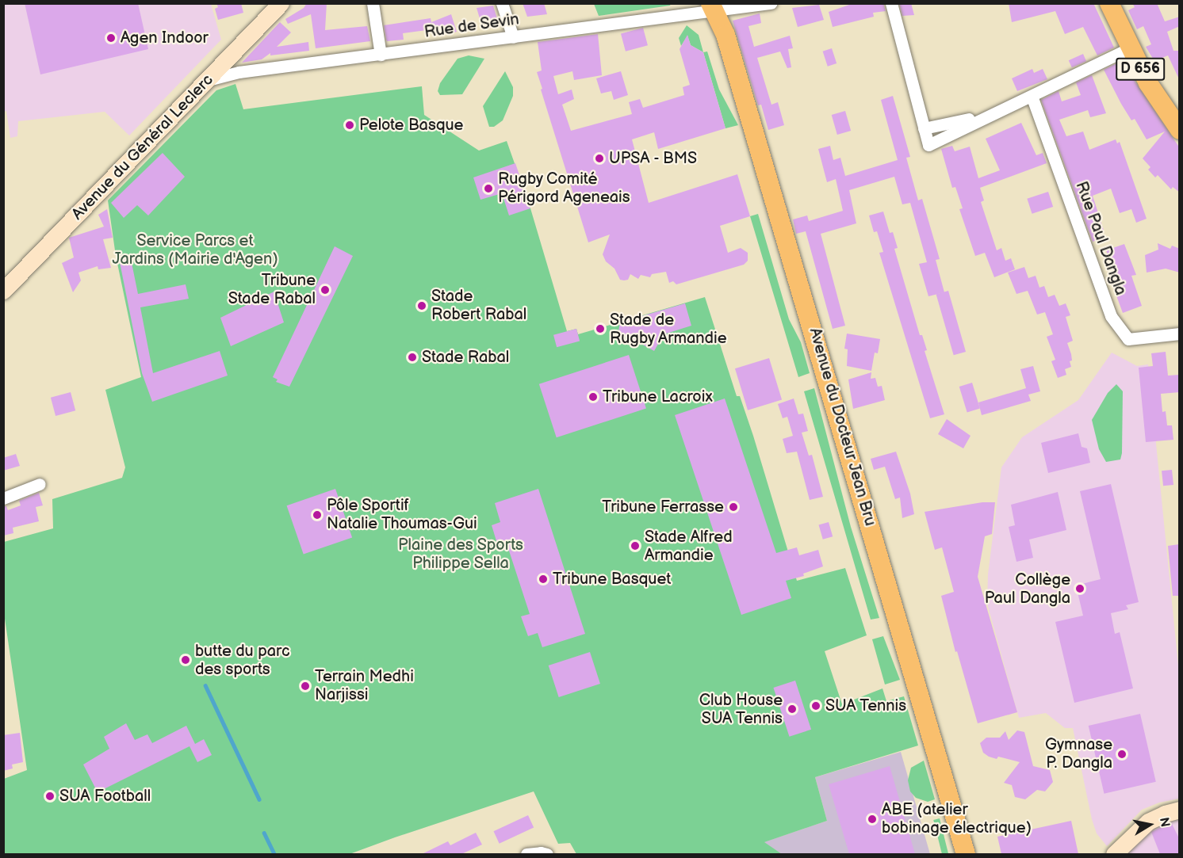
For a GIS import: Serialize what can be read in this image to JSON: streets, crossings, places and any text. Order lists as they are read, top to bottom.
{
  "streets": {
    "main road": ["D 656", "Avenue du Docteur Jean Bru"],
    "street": ["Rue de Sevin", "Avenue du Général Leclerc", "Rue Paul Dangla"]
  },
  "crossings": [
    ["Rue de Sevin", "Avenue du Général Leclerc"],
    ["Rue de Sevin", "Avenue du Docteur Jean Bru"]
  ],
  "parks": ["Service Parcs et Jardins (Mairie d'Agen)", "Plaine des Sports Philippe Sella"],
  "places": [
    "Agen Indoor",
    "Pelote Basque",
    "UPSA - BMS",
    "Rugby Comité Périgord Ageneais",
    "Tribune Stade Rabal",
    "Stade Robert Rabal",
    "Stade de Rugby Armandie",
    "Stade Rabal",
    "Tribune Lacroix",
    "Tribune Ferrasse",
    "Pôle Sportif Natalie Thoumas-Gui",
    "Stade Alfred Armandie",
    "Tribune Basquet",
    "Collège Paul Dangla",
    "butte du parc des sports",
    "Terrain Medhi Narjissi",
    "SUA Tennis",
    "Club House SUA Tennis",
    "Gymnase P. Dangla",
    "SUA Football",
    "ABE (atelier bobinage électrique)"
  ],
  "north": "right"
}
